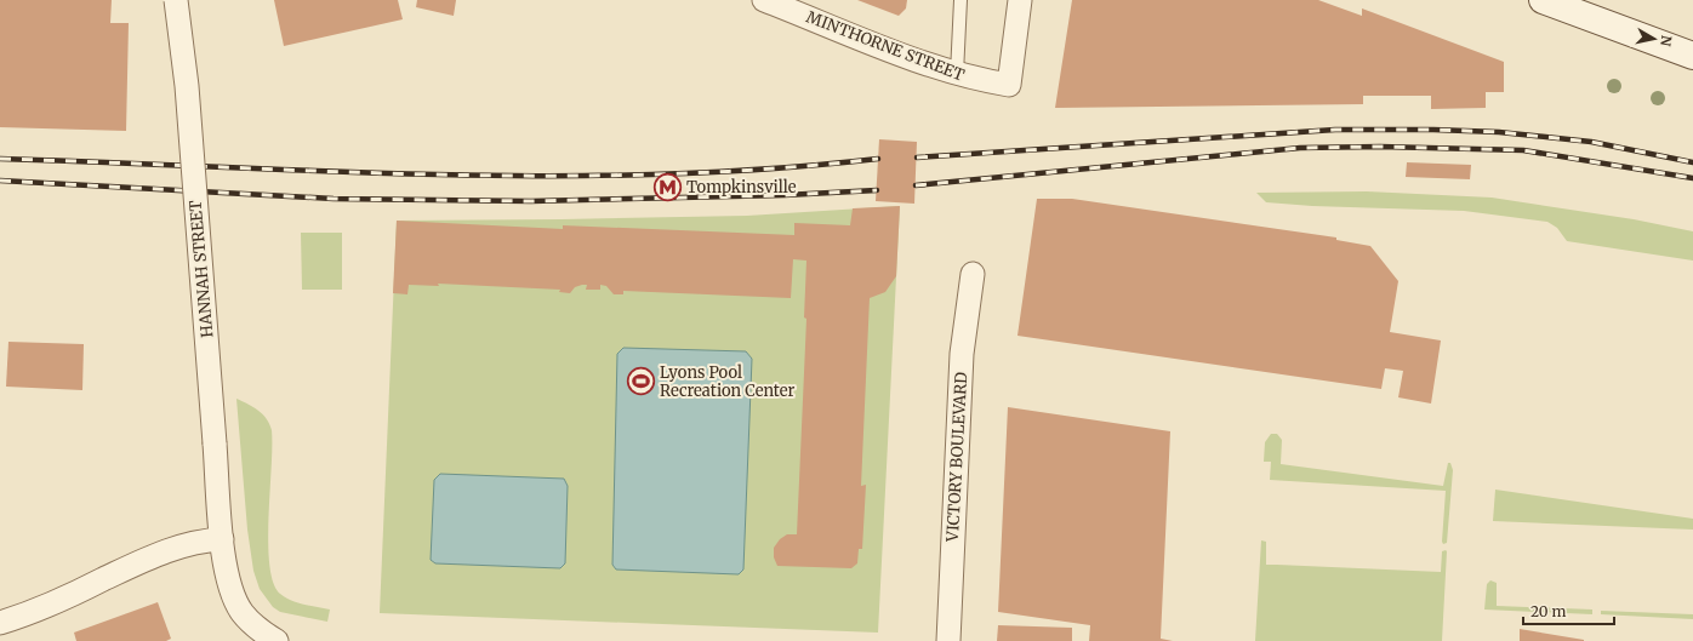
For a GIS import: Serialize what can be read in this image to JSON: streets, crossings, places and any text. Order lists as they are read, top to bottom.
{
  "streets": {
    "street": ["MINTHORNE STREET", "HANNAH STREET", "VICTORY BOULEVARD"]
  },
  "places": {
    "metro station": ["Tompkinsville"],
    "sports": ["Lyons Pool Recreation Center"]
  },
  "scale_bar": "20 m",
  "north": "right"
}
